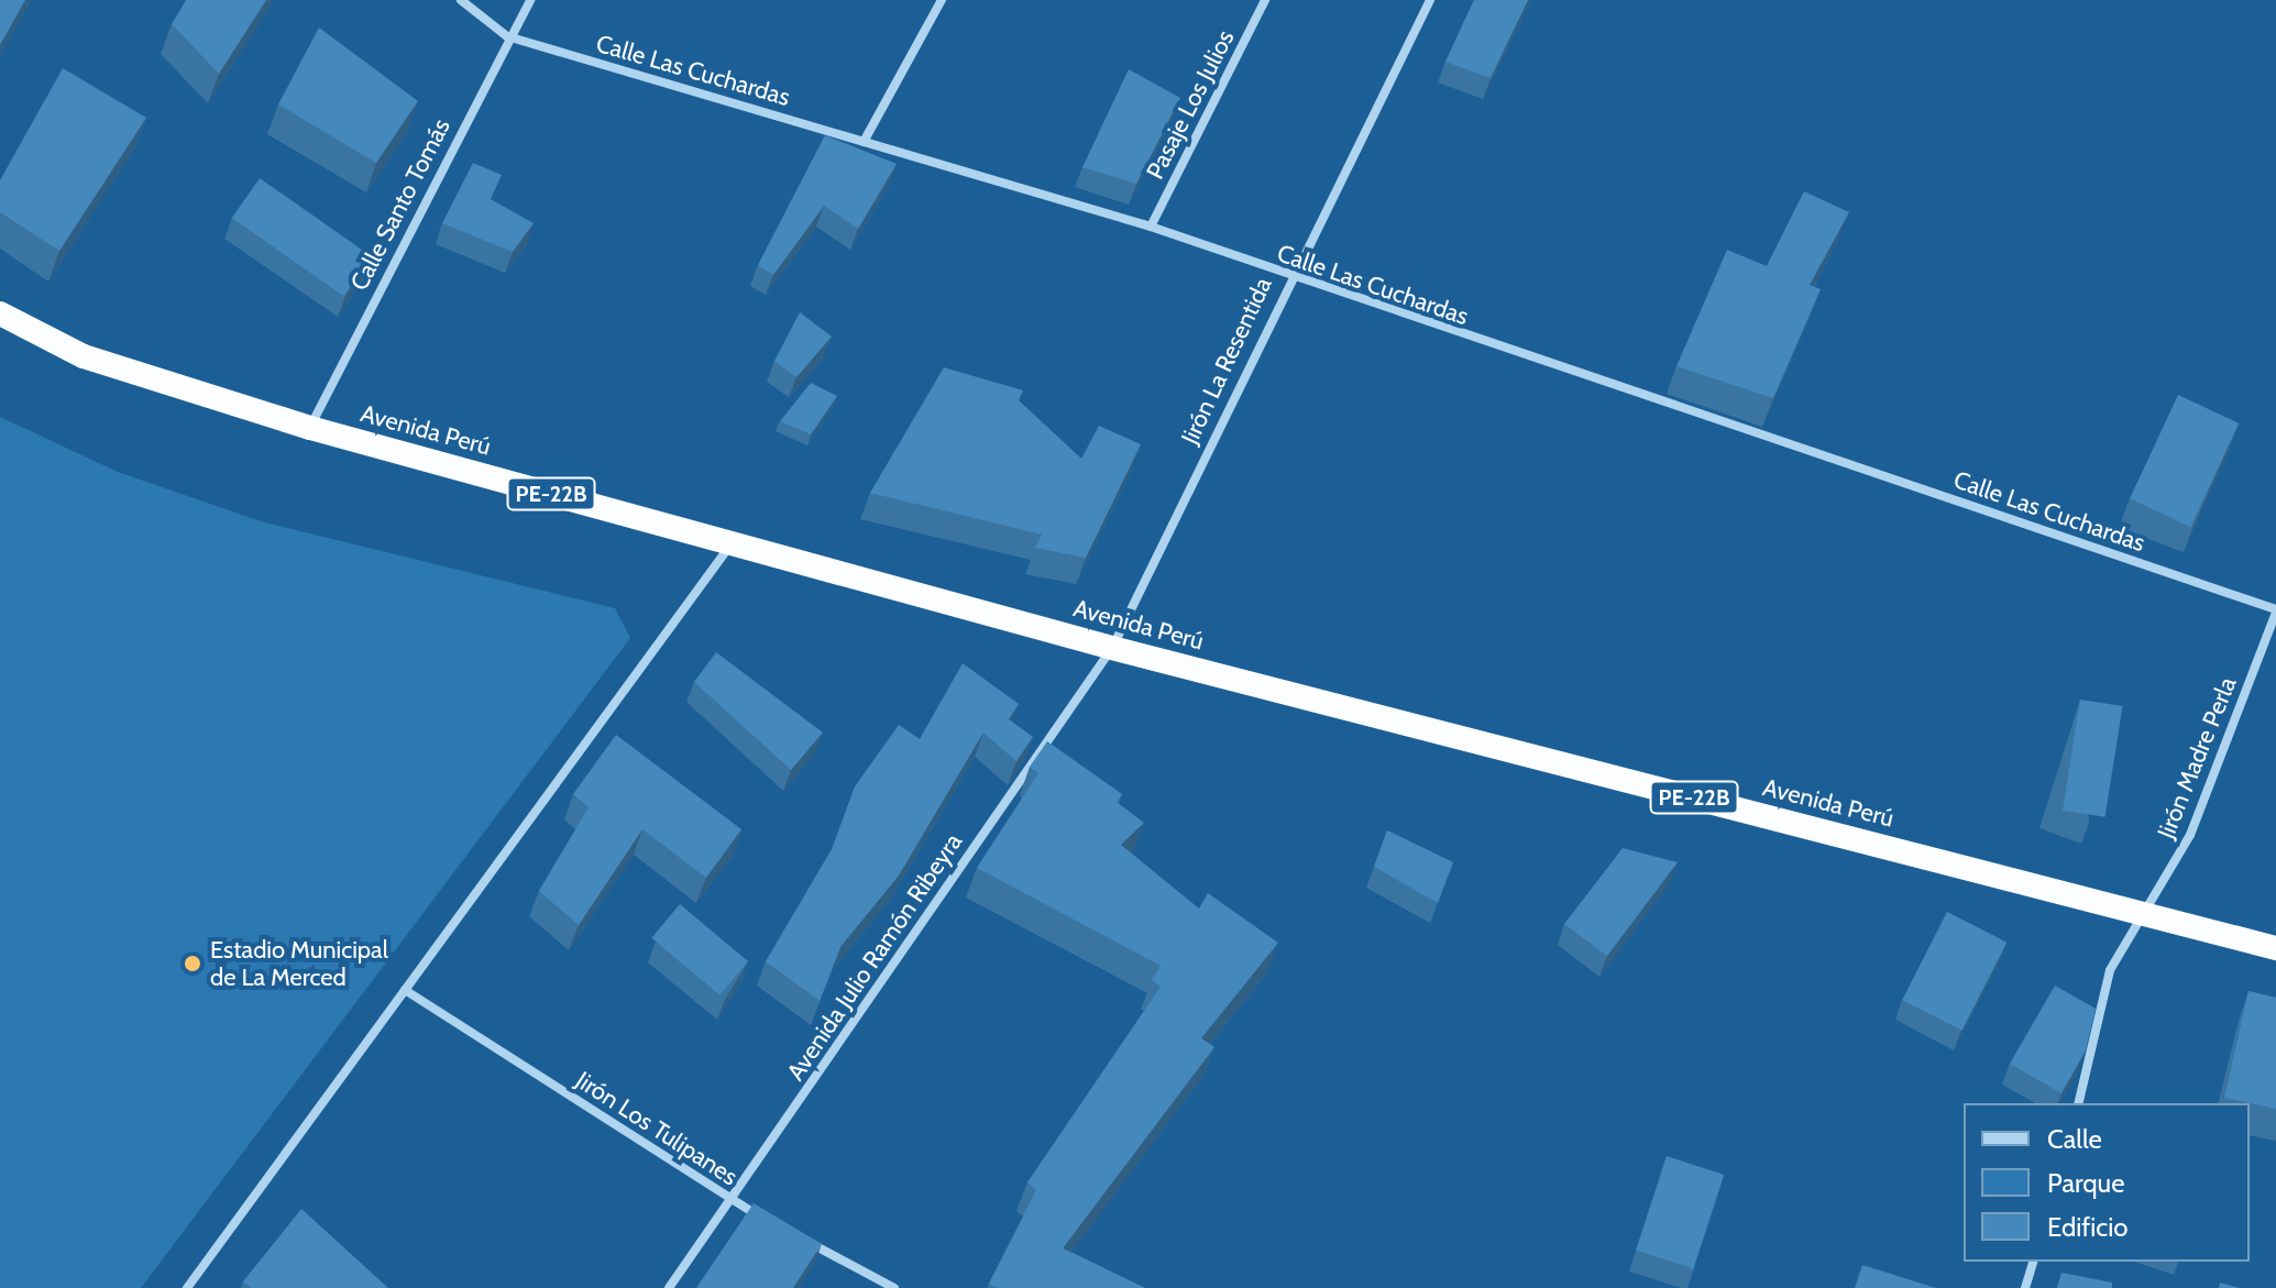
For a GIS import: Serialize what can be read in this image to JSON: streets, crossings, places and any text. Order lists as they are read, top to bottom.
{
  "streets": {
    "highway": ["Avenida Perú", "PE-22B"],
    "street": [
      "Calle Las Cuchardas",
      "Pasaje Los Julios",
      "Calle Santo Tomás",
      "Jirón La Resentida",
      "Jirón Madre Perla",
      "Avenida Julio Ramón Ribeyra",
      "Jirón Los Tulipanes"
    ]
  },
  "crossings": [
    ["Calle Las Cuchardas", "Pasaje Los Julios"],
    ["Calle Las Cuchardas", "Calle Santo Tomás"],
    ["Calle Las Cuchardas", "Jirón La Resentida"],
    ["Calle Las Cuchardas", "Jirón Madre Perla"],
    ["Calle Santo Tomás", "Avenida Perú"],
    ["Jirón La Resentida", "Avenida Perú"],
    ["Jirón La Resentida", "Avenida Julio Ramón Ribeyra"],
    ["Avenida Perú", "Jirón Madre Perla"],
    ["Avenida Perú", "Avenida Julio Ramón Ribeyra"],
    ["Avenida Julio Ramón Ribeyra", "Jirón Los Tulipanes"]
  ],
  "places": ["Estadio Municipal de La Merced"],
  "legend": ["Calle", "Parque", "Edificio"]
}
